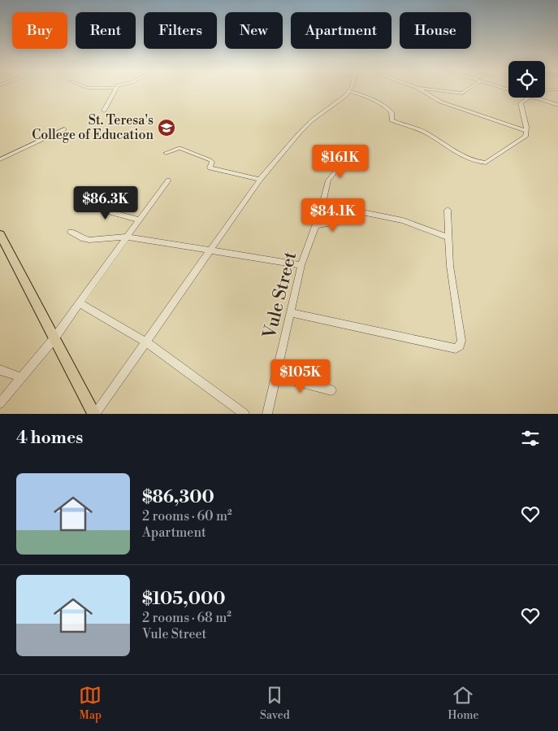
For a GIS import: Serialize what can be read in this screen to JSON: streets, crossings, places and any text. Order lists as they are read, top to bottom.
{
  "streets": {
    "street": ["Vule Street"]
  },
  "places": {
    "school or university": ["St. Teresa's College of Education"]
  },
  "page": {
    "chip": [
      "Buy",
      "Rent",
      "Filters",
      "New",
      "Apartment",
      "House"
    ],
    "price": [
      "$161K",
      "$86.3K",
      "$84.1K",
      "$105K"
    ],
    "heading": "4 homes",
    "list": [
      {
        "name": "$86,300",
        "note": "2 rooms · 60 m² · Apartment"
      },
      {
        "name": "$105,000",
        "note": "2 rooms · 68 m² · Vule Street"
      }
    ],
    "tabs": ["Map", "Saved", "Home"]
  }
}
